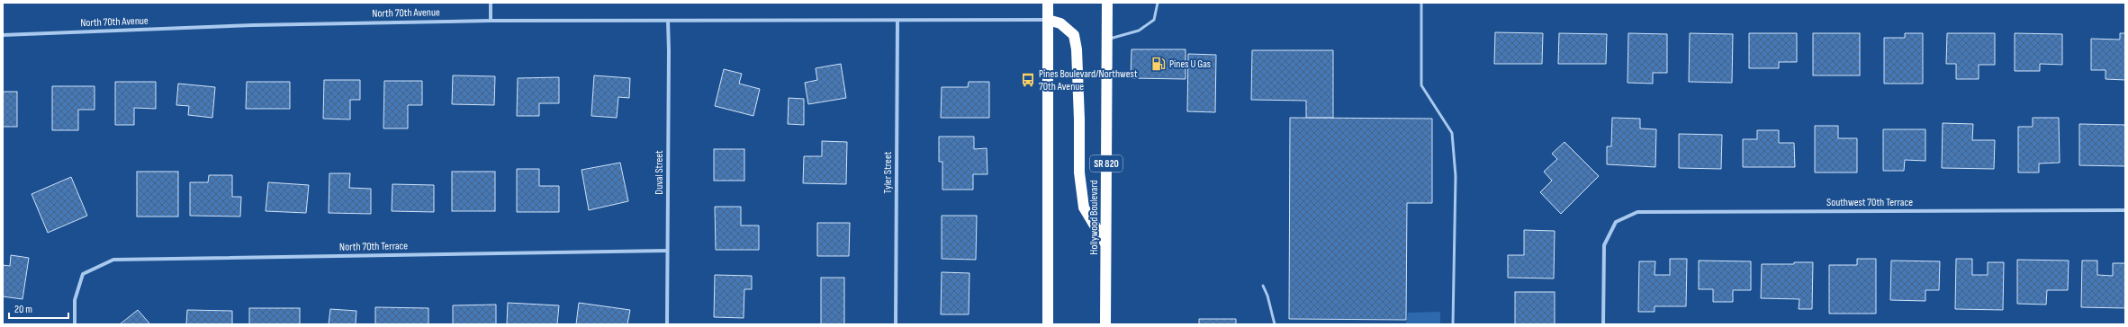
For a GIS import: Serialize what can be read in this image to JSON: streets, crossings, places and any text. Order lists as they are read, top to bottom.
{
  "streets": {
    "highway": ["SR 820", "Hollywood Boulevard"],
    "street": [
      "North 70th Avenue",
      "Duval Street",
      "Tyler Street",
      "Southwest 70th Terrace",
      "North 70th Terrace"
    ]
  },
  "crossings": [
    ["North 70th Avenue", "Duval Street"],
    ["North 70th Avenue", "Tyler Street"],
    ["Duval Street", "North 70th Terrace"]
  ],
  "places": {
    "fuel station": ["Pines U Gas"],
    "bus stop": ["Pines Boulevard/Northwest 70th Avenue"]
  },
  "scale_bar": "20 m"
}
